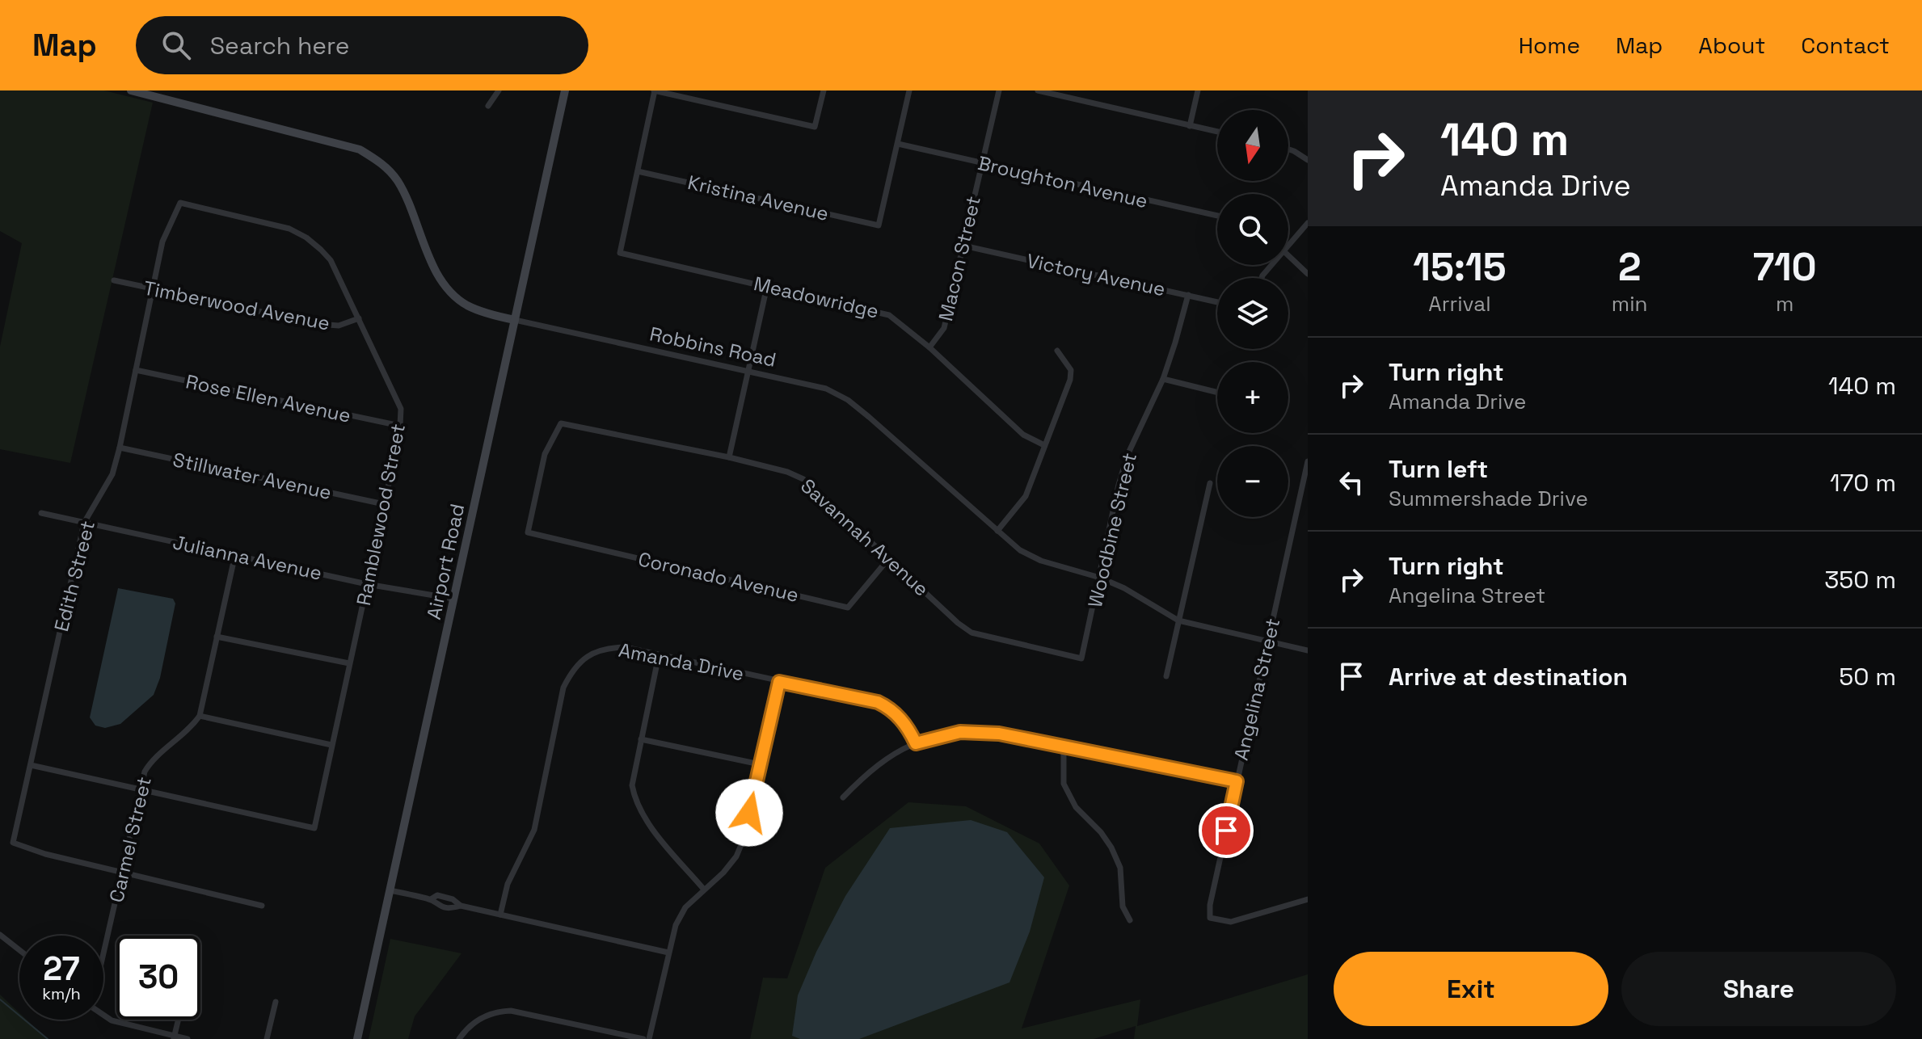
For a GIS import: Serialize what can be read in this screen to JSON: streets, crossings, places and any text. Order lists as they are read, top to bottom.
{
  "streets": {
    "main road": ["Robbins Road", "Airport Road"],
    "street": [
      "Broughton Avenue",
      "Kristina Avenue",
      "Macon Street",
      "Victory Avenue",
      "Meadowridge",
      "Timberwood Avenue",
      "Rose Ellen Avenue",
      "Stillwater Avenue",
      "Ramblewood Street",
      "Woodbine Street",
      "Savannah Avenue",
      "Julianna Avenue",
      "Edith Street",
      "Coronado Avenue",
      "Amanda Drive",
      "Angelina Street",
      "Carmel Street"
    ]
  },
  "crossings": [
    ["Broughton Avenue", "Kristina Avenue"],
    ["Broughton Avenue", "Macon Street"],
    ["Kristina Avenue", "Meadowridge"],
    ["Macon Street", "Victory Avenue"],
    ["Macon Street", "Meadowridge"],
    ["Victory Avenue", "Woodbine Street"],
    ["Timberwood Avenue", "Ramblewood Street"],
    ["Timberwood Avenue", "Edith Street"],
    ["Robbins Road", "Woodbine Street"],
    ["Robbins Road", "Airport Road"],
    ["Robbins Road", "Angelina Street"],
    ["Rose Ellen Avenue", "Ramblewood Street"],
    ["Rose Ellen Avenue", "Edith Street"],
    ["Stillwater Avenue", "Ramblewood Street"],
    ["Stillwater Avenue", "Edith Street"],
    ["Ramblewood Street", "Julianna Avenue"],
    ["Ramblewood Street", "Edith Street"],
    ["Ramblewood Street", "Carmel Street"],
    ["Woodbine Street", "Savannah Avenue"],
    ["Savannah Avenue", "Coronado Avenue"],
    ["Julianna Avenue", "Airport Road"],
    ["Julianna Avenue", "Edith Street"],
    ["Edith Street", "Carmel Street"]
  ],
  "north": "bottom",
  "page": {
    "header": "Map",
    "search": "Search here",
    "nav": [
      "Home",
      "Map",
      "About",
      "Contact"
    ],
    "turn": ["140 m", "Amanda Drive"],
    "map_buttons": ["+", "−"],
    "eta": [
      "15:15",
      "Arrival",
      "2",
      "min",
      "710",
      "m"
    ],
    "list": [
      {
        "name": "Turn right",
        "note": "Amanda Drive",
        "value": "140 m"
      },
      {
        "name": "Turn left",
        "note": "Summershade Drive",
        "value": "170 m"
      },
      {
        "name": "Turn right",
        "note": "Angelina Street",
        "value": "350 m"
      },
      {
        "name": "Arrive at destination",
        "value": "50 m"
      }
    ],
    "speed": "27 km/h",
    "limit": "30",
    "buttons": ["Exit", "Share"]
  }
}
